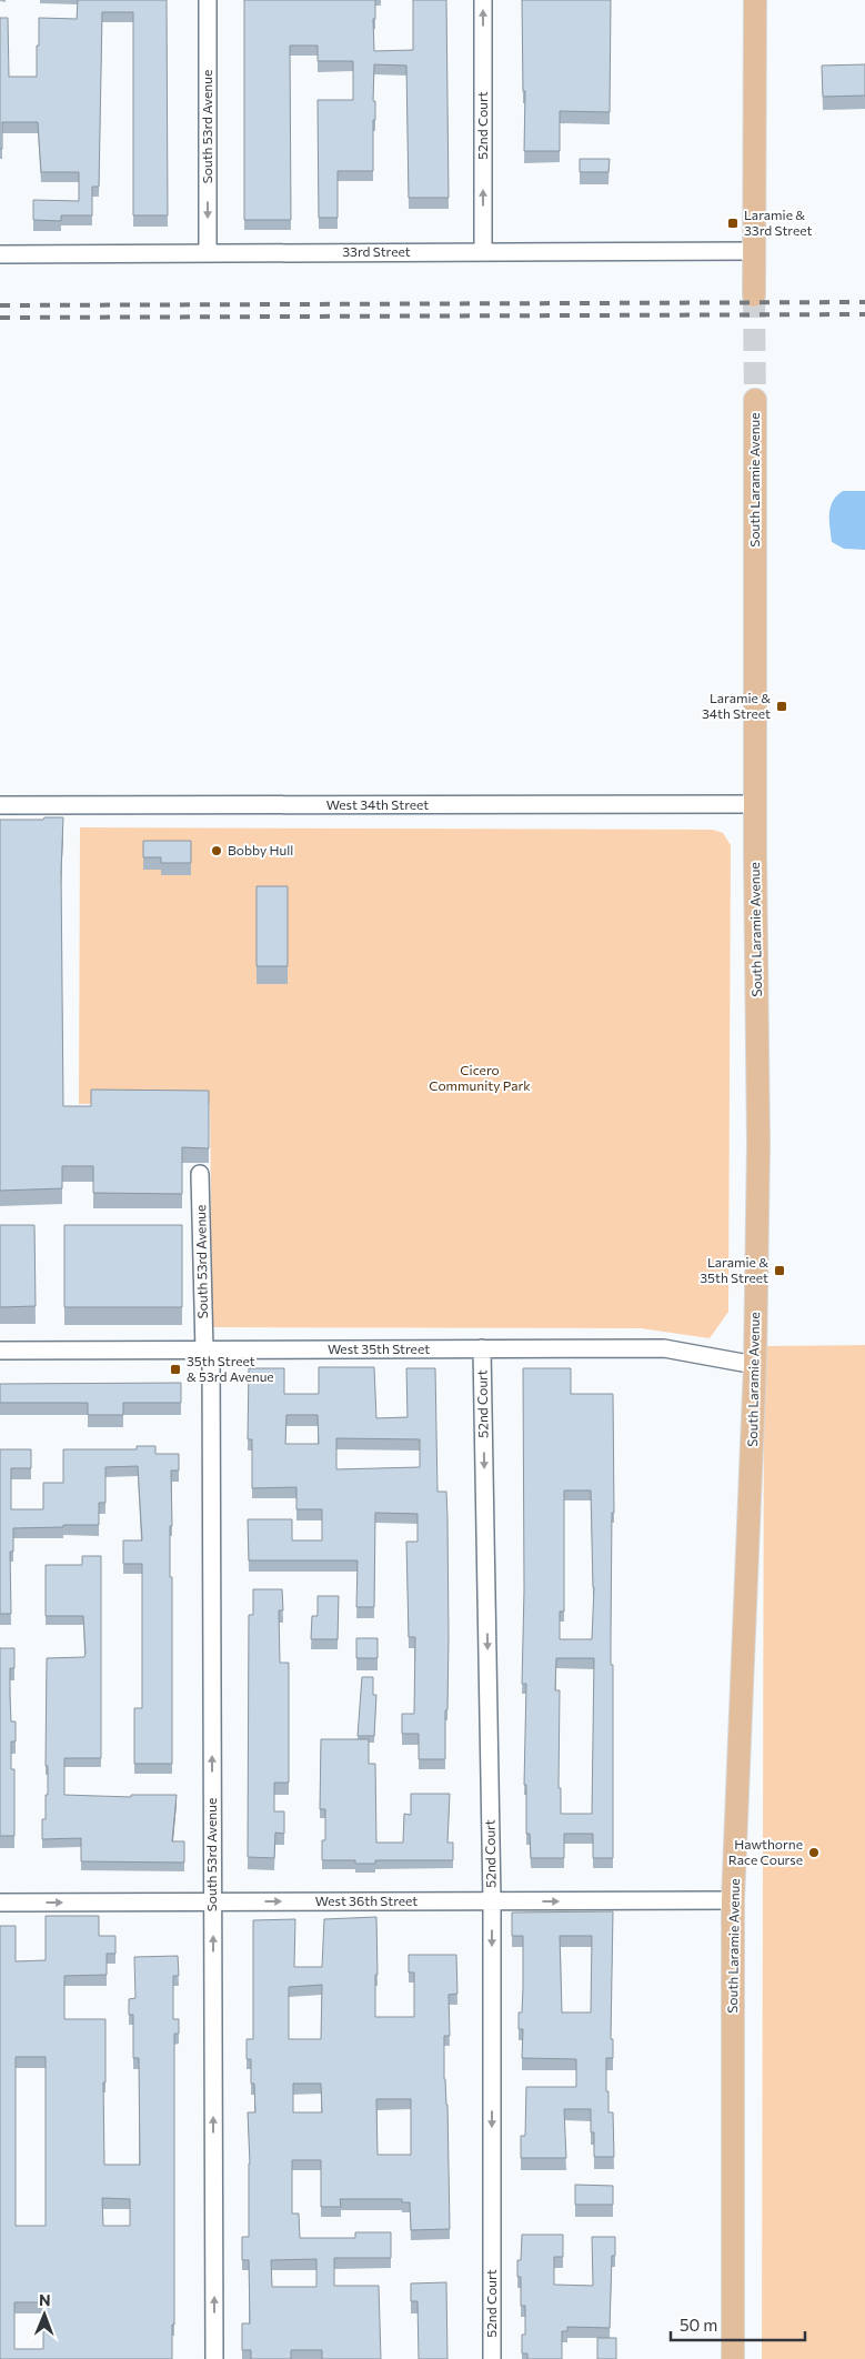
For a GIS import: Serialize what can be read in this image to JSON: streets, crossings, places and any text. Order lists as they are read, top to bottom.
{
  "streets": {
    "main road": ["South Laramie Avenue"],
    "street": [
      "52nd Court",
      "South 53rd Avenue",
      "33rd Street",
      "West 34th Street",
      "West 35th Street",
      "West 36th Street"
    ]
  },
  "crossings": [
    ["52nd Court", "33rd Street"],
    ["52nd Court", "West 35th Street"],
    ["52nd Court", "West 36th Street"],
    ["South 53rd Avenue", "33rd Street"],
    ["South 53rd Avenue", "West 35th Street"],
    ["South 53rd Avenue", "West 36th Street"],
    ["South Laramie Avenue", "West 34th Street"],
    ["South Laramie Avenue", "West 35th Street"],
    ["South Laramie Avenue", "West 36th Street"]
  ],
  "one_way": ["West 36th Street"],
  "parks": ["Cicero Community Park"],
  "places": {
    "transit": [
      "Laramie & 33rd Street",
      "Laramie & 34th Street",
      "Laramie & 35th Street",
      "35th Street & 53rd Avenue"
    ],
    "other": ["Bobby Hull", "Hawthorne Race Course"]
  },
  "scale_bar": "50 m",
  "north": "top"
}
